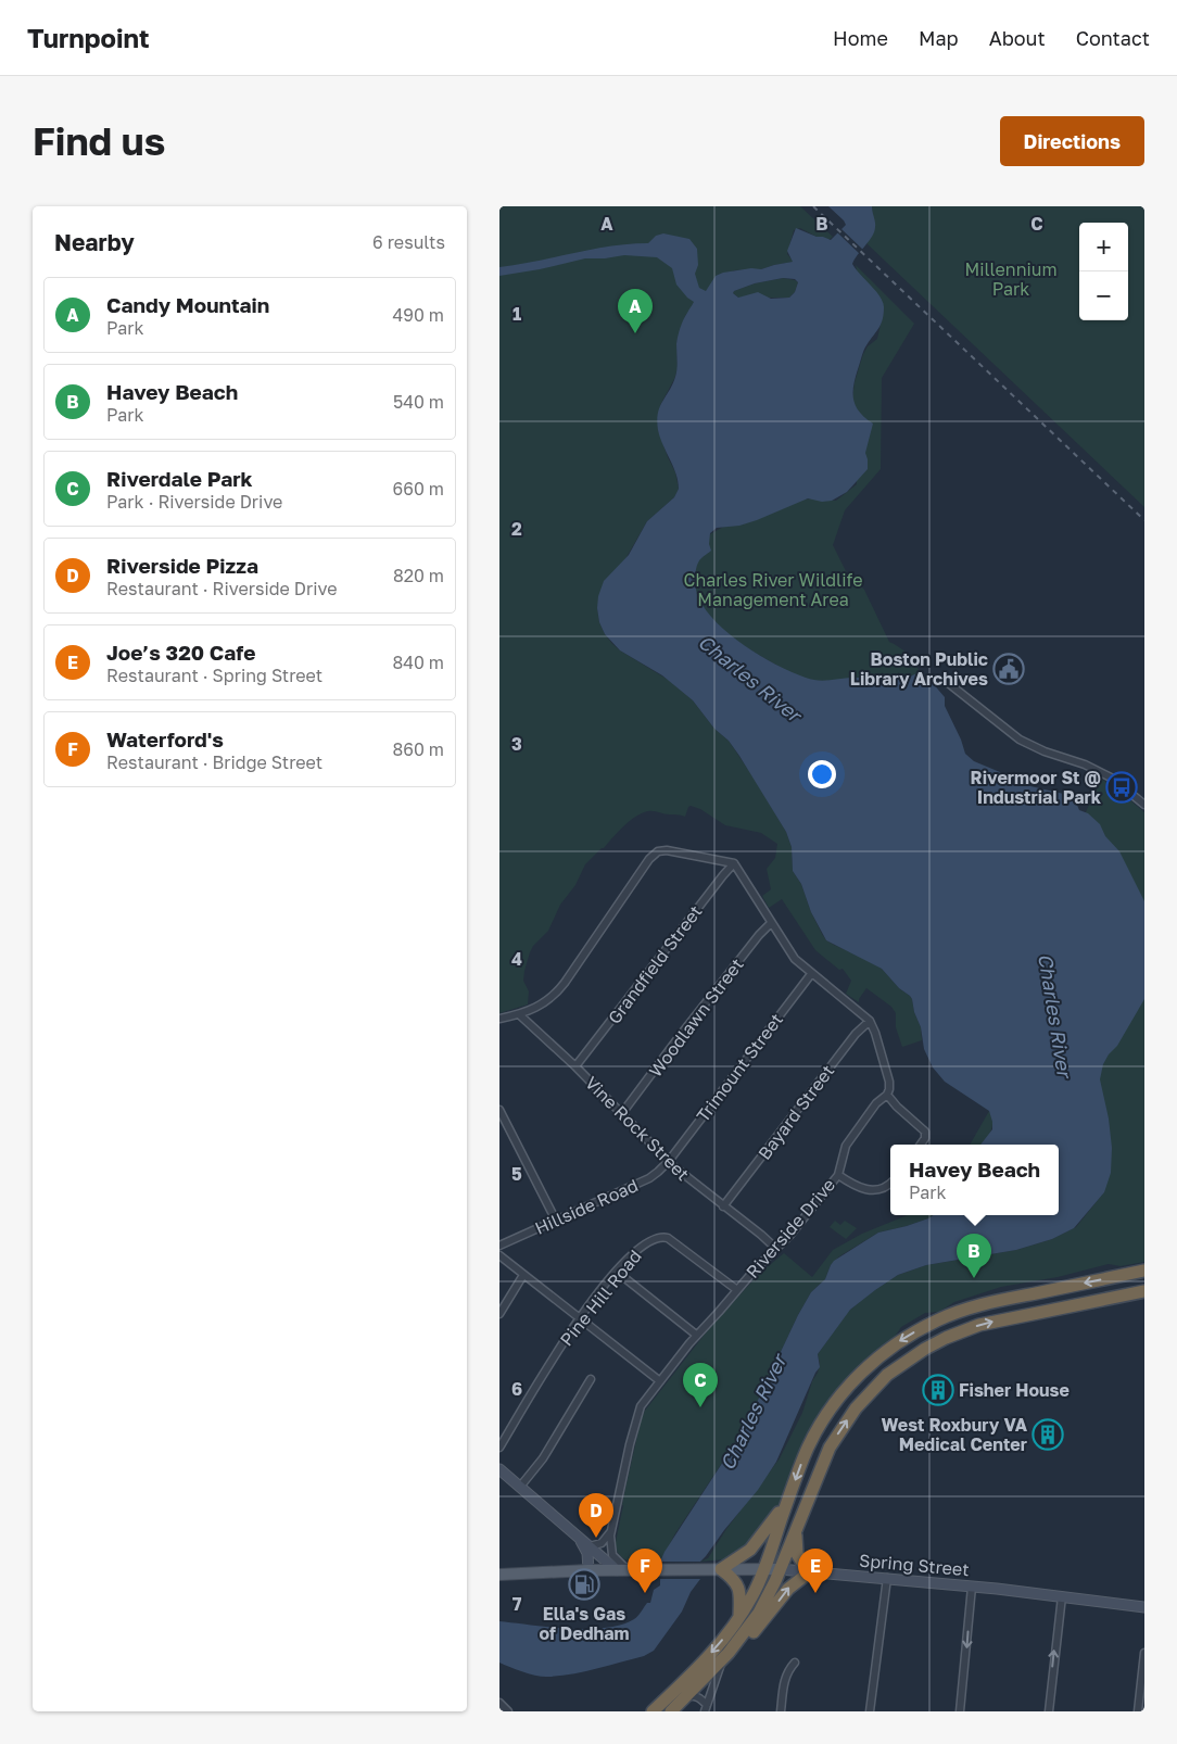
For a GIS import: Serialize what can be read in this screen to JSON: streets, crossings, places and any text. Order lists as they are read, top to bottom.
{
  "streets": {
    "main road": ["Spring Street"],
    "street": [
      "Grandfield Street",
      "Woodlawn Street",
      "Trimount Street",
      "Bayard Street",
      "Vine Rock Street",
      "Hillside Road",
      "Riverside Drive",
      "Pine Hill Road"
    ]
  },
  "crossings": [
    ["Grandfield Street", "Vine Rock Street"],
    ["Woodlawn Street", "Vine Rock Street"],
    ["Trimount Street", "Vine Rock Street"],
    ["Trimount Street", "Hillside Road"],
    ["Bayard Street", "Vine Rock Street"],
    ["Vine Rock Street", "Hillside Road"],
    ["Vine Rock Street", "Riverside Drive"],
    ["Riverside Drive", "Pine Hill Road"],
    ["Riverside Drive", "Spring Street"]
  ],
  "water": ["Charles River"],
  "parks": ["Millennium Park", "Charles River Wildlife Management Area"],
  "places": {
    "public building": ["Boston Public Library Archives"],
    "bus stop": ["Rivermoor St @ Industrial Park"],
    "building": ["Fisher House", "West Roxbury VA Medical Center"],
    "fuel station": ["Ella's Gas of Dedham"]
  },
  "page": {
    "header": "Turnpoint",
    "nav": [
      "Home",
      "Map",
      "About",
      "Contact"
    ],
    "buttons": "Directions",
    "title": "Find us",
    "heading": ["Nearby", "6 results"],
    "map_buttons": ["+", "−"],
    "list": [
      {
        "mark": "A",
        "name": "Candy Mountain",
        "note": "Park",
        "value": "490 m"
      },
      {
        "mark": "B",
        "name": "Havey Beach",
        "note": "Park",
        "value": "540 m"
      },
      {
        "mark": "C",
        "name": "Riverdale Park",
        "note": "Park · Riverside Drive",
        "value": "660 m"
      },
      {
        "mark": "D",
        "name": "Riverside Pizza",
        "note": "Restaurant · Riverside Drive",
        "value": "820 m"
      },
      {
        "mark": "E",
        "name": "Joe’s 320 Cafe",
        "note": "Restaurant · Spring Street",
        "value": "840 m"
      },
      {
        "mark": "F",
        "name": "Waterford's",
        "note": "Restaurant · Bridge Street",
        "value": "860 m"
      }
    ],
    "pins": [
      "A",
      "B",
      "C",
      "D",
      "E",
      "F"
    ],
    "popup": ["Havey Beach", "Park"]
  },
  "grid": {
    "columns": ["A", "B", "C"],
    "rows": [
      "1",
      "2",
      "3",
      "4",
      "5",
      "6",
      "7"
    ]
  }
}
